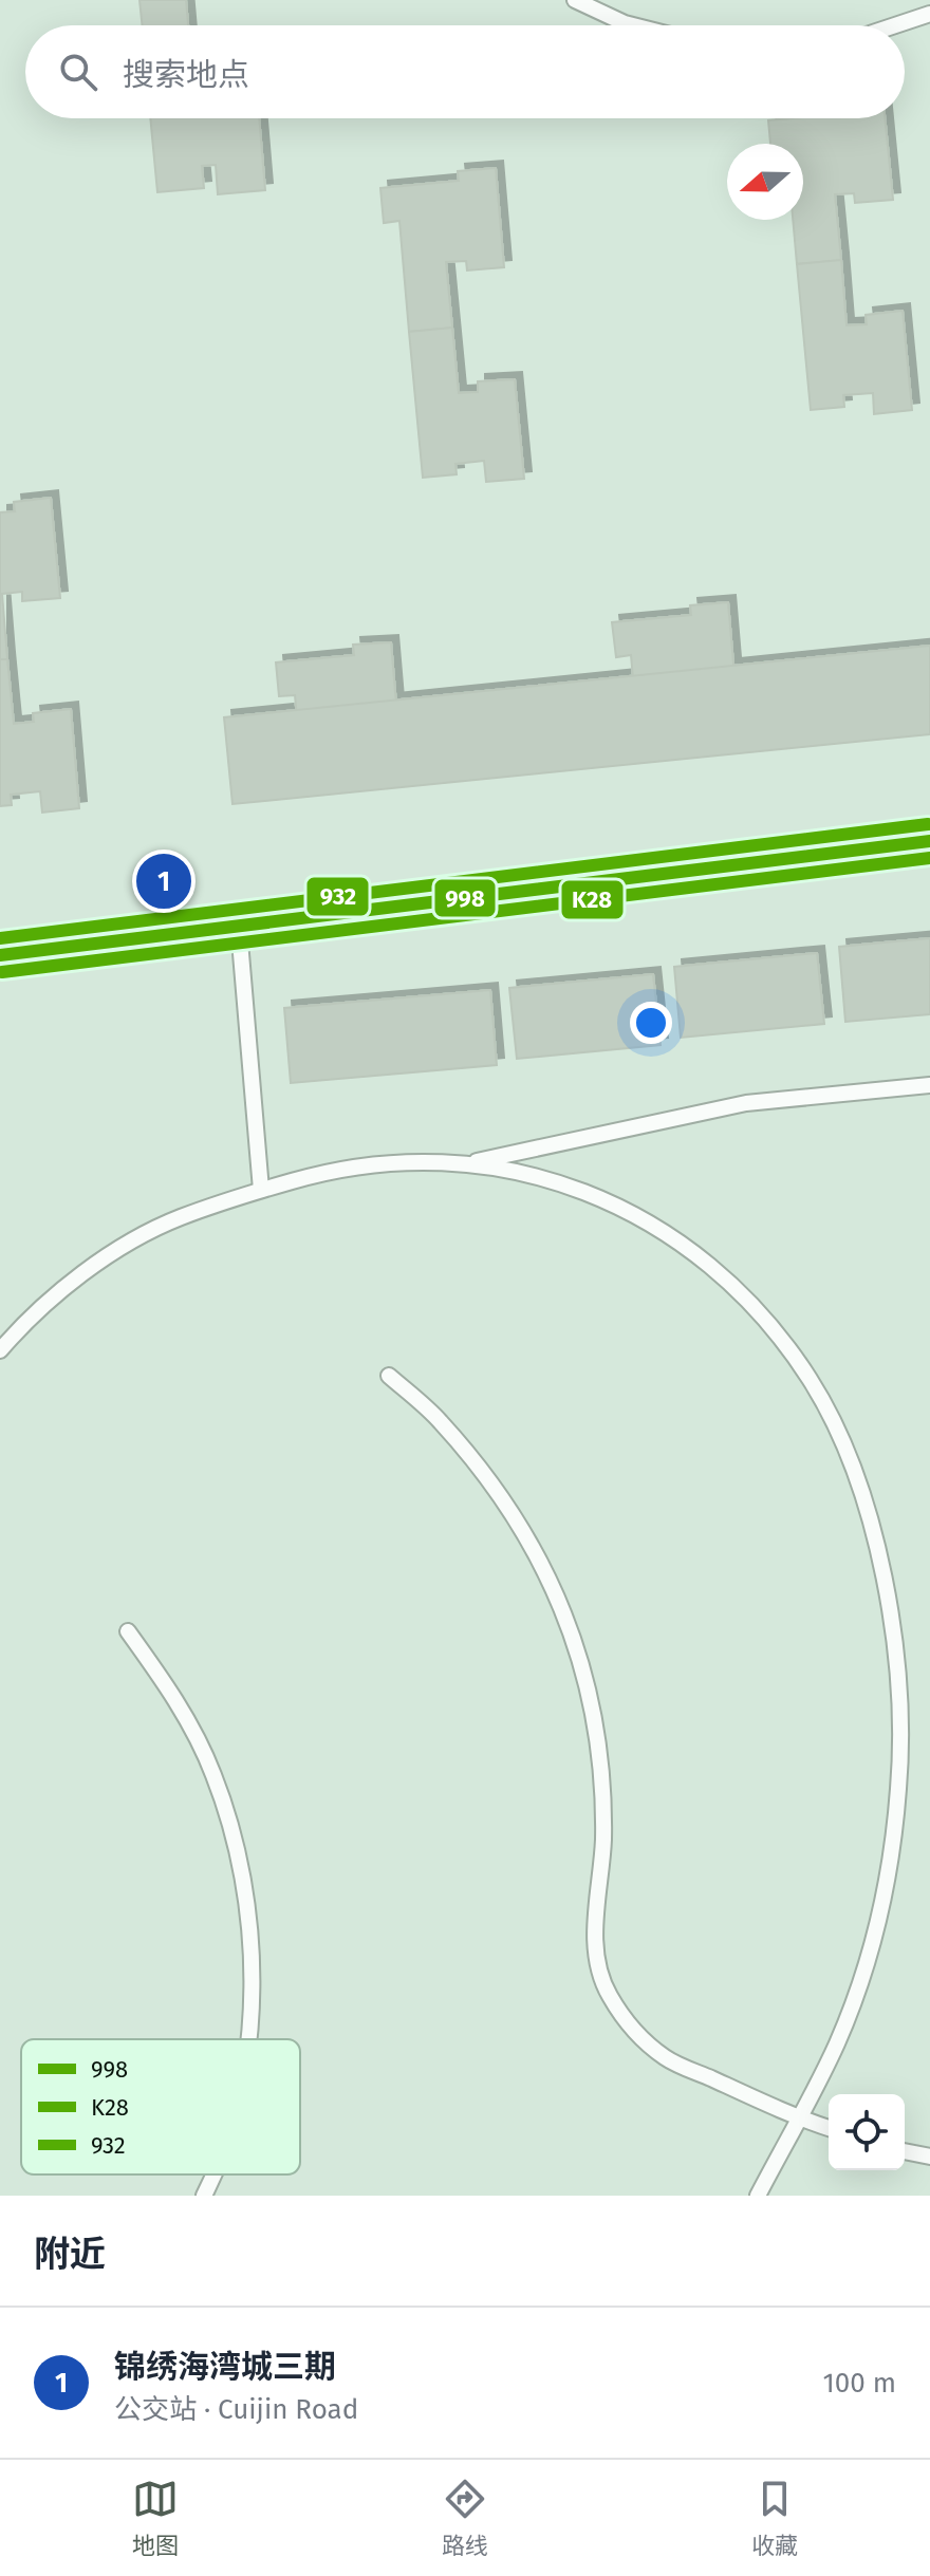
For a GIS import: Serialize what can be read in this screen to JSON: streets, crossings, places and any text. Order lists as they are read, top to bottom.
{
  "lines": ["transit line 932", "transit line 998", "transit line K28"],
  "legend": ["998", "K28", "932"],
  "north": "left",
  "page": {
    "search": "搜索地点",
    "pins": "1",
    "heading": "附近",
    "list": [
      {
        "mark": "1",
        "name": "锦绣海湾城三期",
        "note": "公交站 · Cuijin Road",
        "value": "100 m"
      }
    ],
    "nav": ["地图", "路线", "收藏"]
  }
}
